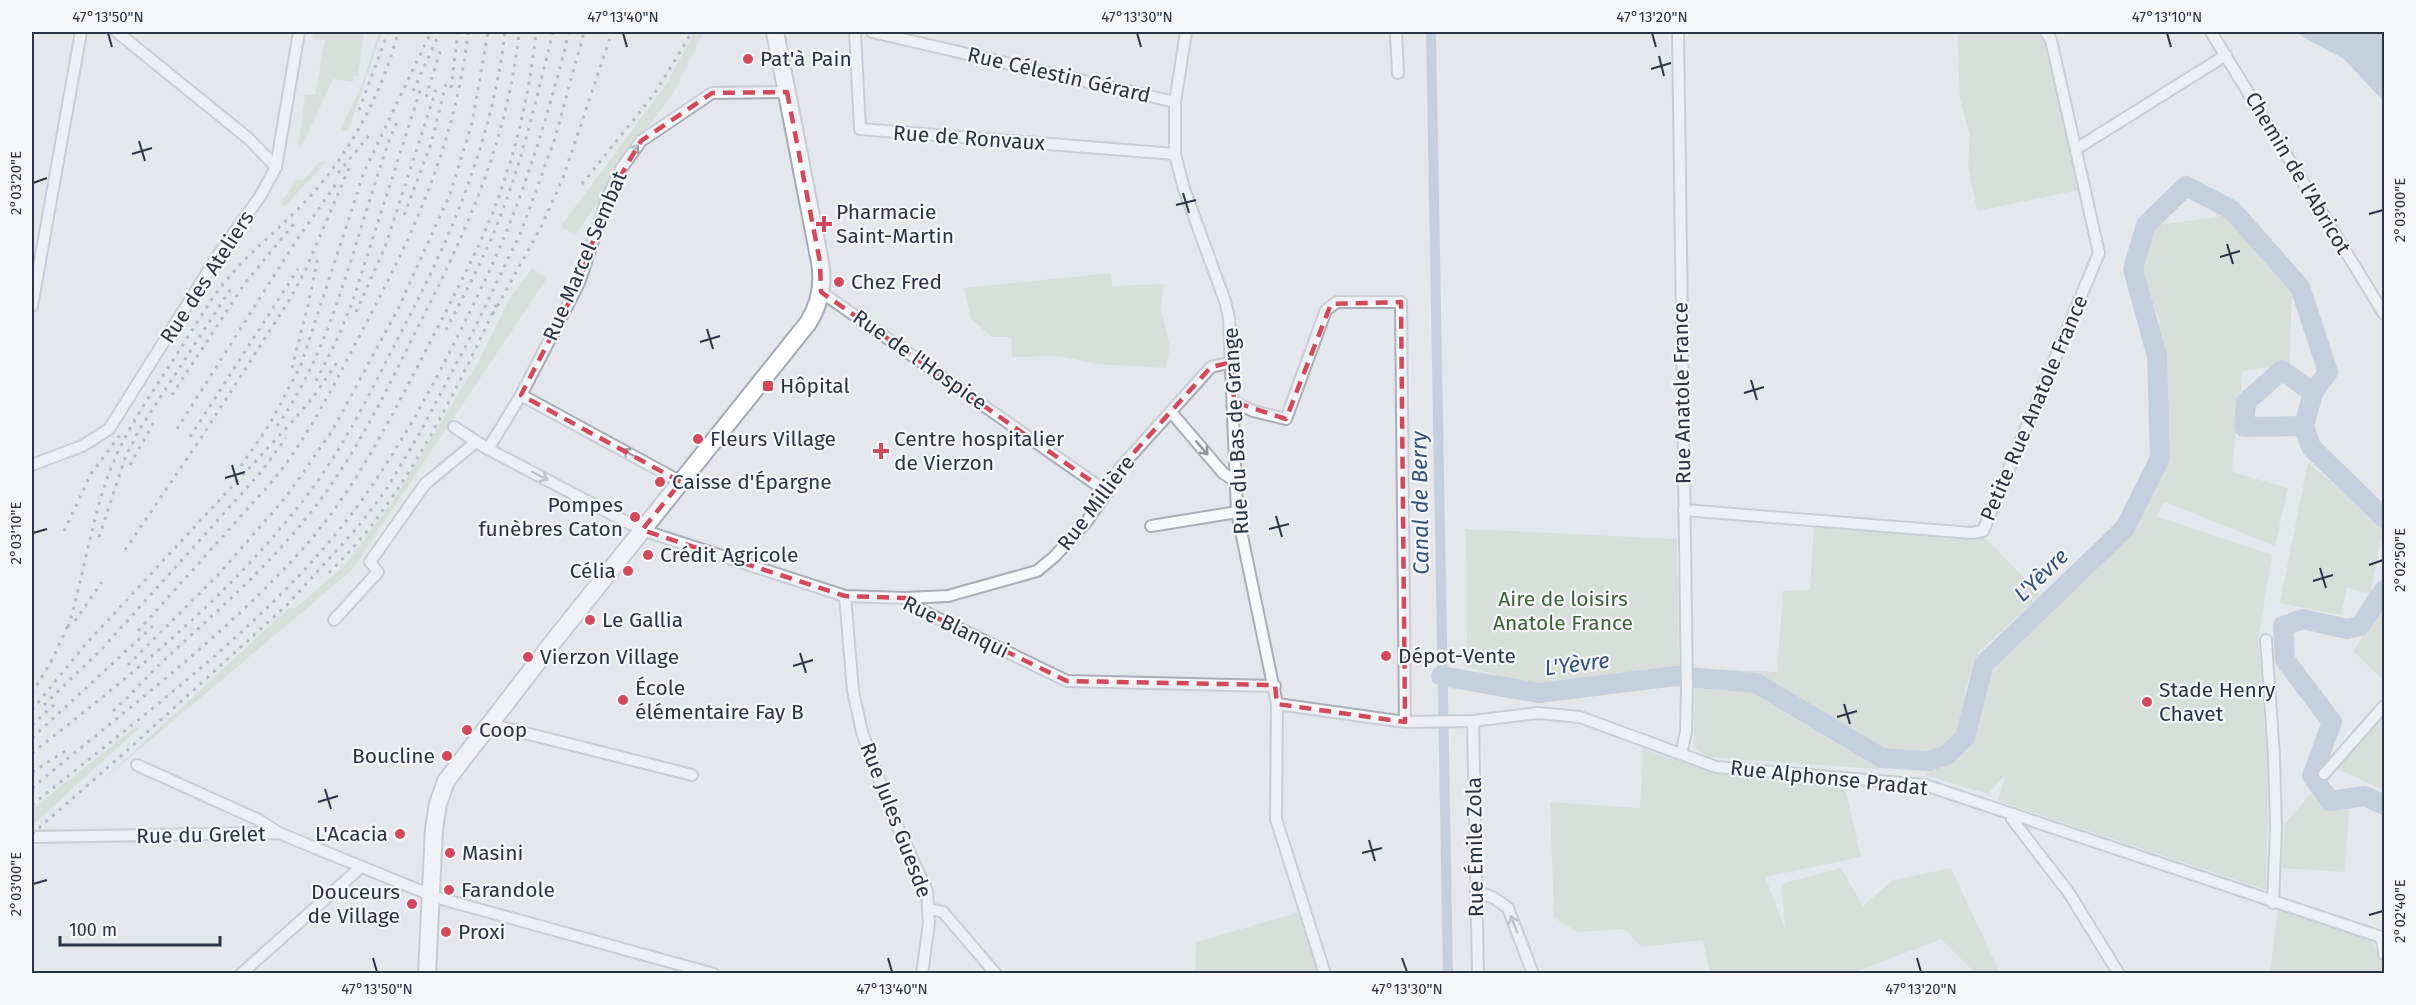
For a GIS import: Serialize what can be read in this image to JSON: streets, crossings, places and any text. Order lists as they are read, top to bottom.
{
  "streets": {
    "street": [
      "Rue Célestin Gérard",
      "Rue de Ronvaux",
      "Chemin de l'Abricot",
      "Rue Marcel Sembat",
      "Rue des Ateliers",
      "Rue de l'Hospice",
      "Rue Anatole France",
      "Petite Rue Anatole France",
      "Rue du Bas de Grange",
      "Rue Millière",
      "Rue Blanqui",
      "Rue Alphonse Pradat",
      "Rue Jules Guesde",
      "Rue du Grelet",
      "Rue Émile Zola"
    ]
  },
  "crossings": [
    ["Rue Célestin Gérard", "Rue du Bas de Grange"],
    ["Rue de Ronvaux", "Rue du Bas de Grange"],
    ["Rue de l'Hospice", "Rue Millière"],
    ["Rue Anatole France", "Petite Rue Anatole France"],
    ["Rue Anatole France", "Rue Alphonse Pradat"],
    ["Rue du Bas de Grange", "Rue Millière"],
    ["Rue du Bas de Grange", "Rue Blanqui"],
    ["Rue du Bas de Grange", "Rue Alphonse Pradat"],
    ["Rue Millière", "Rue Blanqui"],
    ["Rue Blanqui", "Rue Jules Guesde"],
    ["Rue Alphonse Pradat", "Rue Émile Zola"]
  ],
  "one_way": ["Rue Marcel Sembat"],
  "water": ["Canal de Berry", "L'Yèvre"],
  "parks": ["Aire de loisirs Anatole France"],
  "places": {
    "other": [
      "Pat'à Pain",
      "Chez Fred",
      "Fleurs Village",
      "Caisse d'Épargne",
      "Pompes funèbres Caton",
      "Crédit Agricole",
      "Célia",
      "Le Gallia",
      "Dépot-Vente",
      "Vierzon Village",
      "École élémentaire Fay B",
      "Stade Henry Chavet",
      "Coop",
      "Boucline",
      "L'Acacia",
      "Masini",
      "Farandole",
      "Douceurs de Village",
      "Proxi"
    ],
    "health": ["Pharmacie Saint-Martin", "Centre hospitalier de Vierzon"],
    "transit": ["Hôpital"]
  },
  "scale_bar": "100 m",
  "coordinates": [
    "47°13'50\"N",
    "47°13'40\"N",
    "47°13'30\"N",
    "47°13'20\"N",
    "47°13'10\"N",
    "2°03'20\"E",
    "2°03'00\"E",
    "2°03'10\"E",
    "2°02'50\"E",
    "2°02'40\"E"
  ]
}
